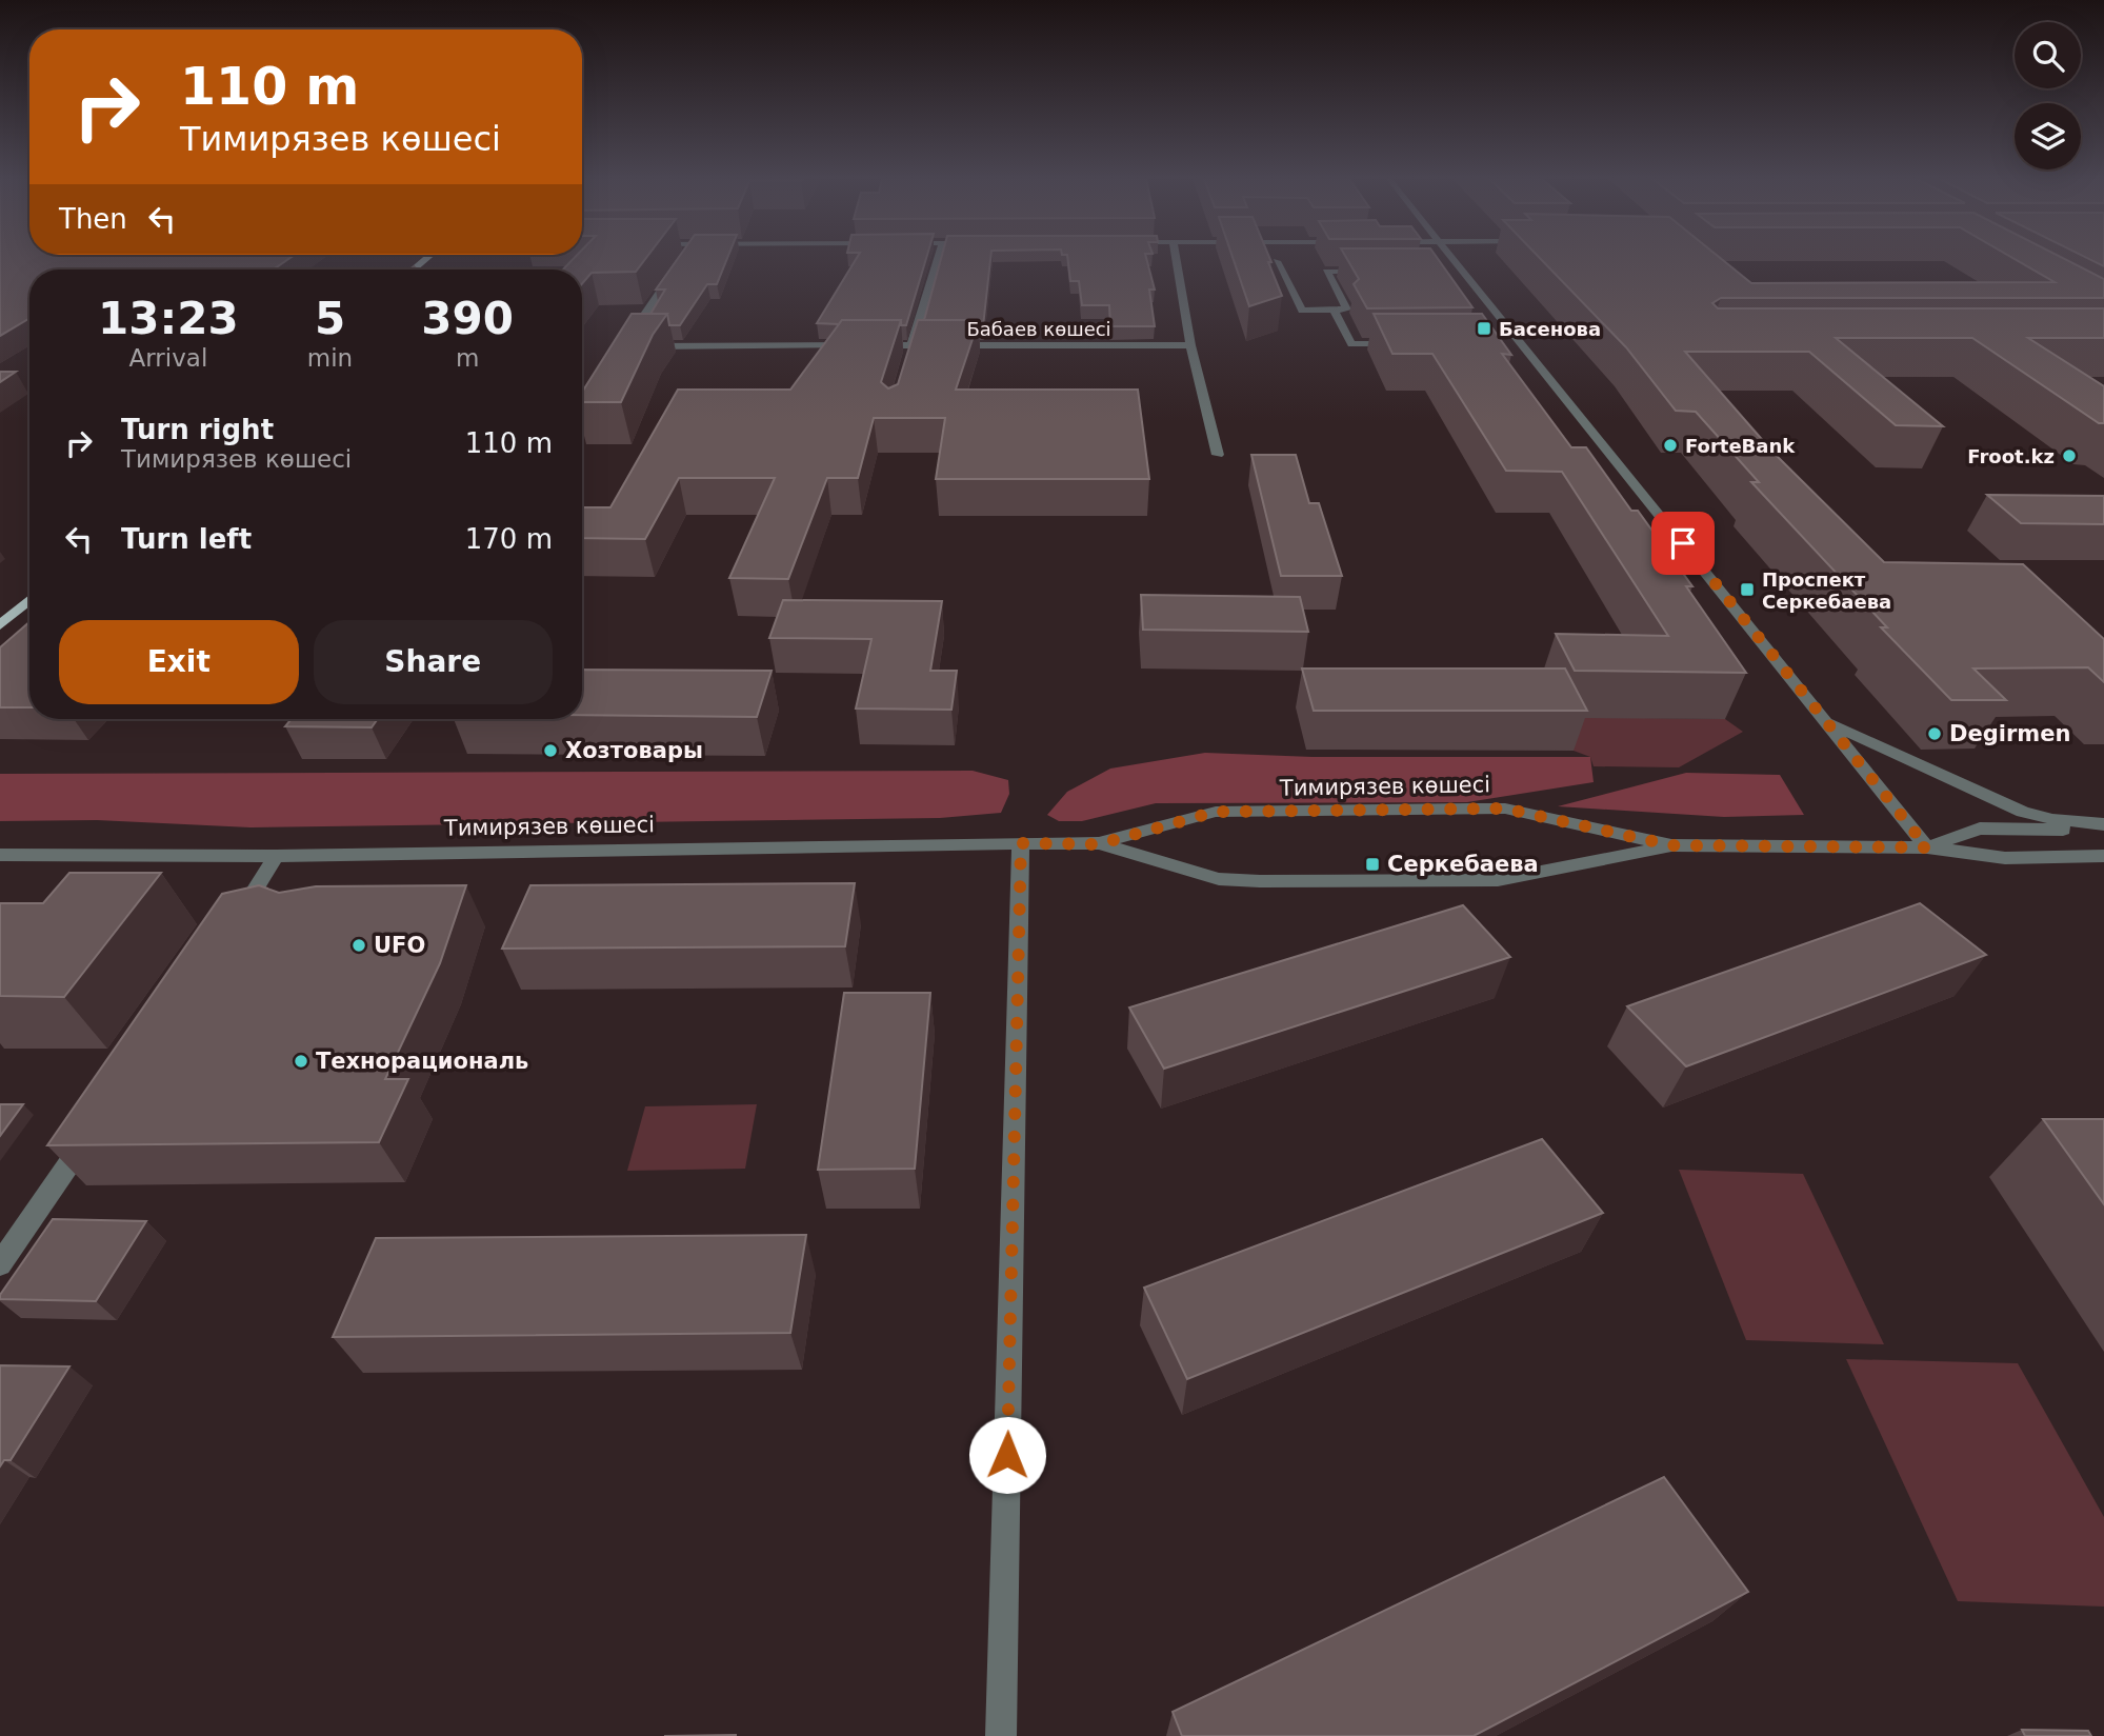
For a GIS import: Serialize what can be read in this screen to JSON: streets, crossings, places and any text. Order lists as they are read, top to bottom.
{
  "streets": {
    "street": ["Бабаев көшесі", "Тимирязев көшесі"]
  },
  "places": {
    "transit": ["Басенова", "Проспект Серкебаева", "Серкебаева"],
    "other": [
      "ForteBank",
      "Froot.kz",
      "Degirmen",
      "Хозтовары",
      "UFO",
      "Технорациональ"
    ]
  },
  "page": {
    "turn": ["110 m", "Тимирязев көшесі"],
    "then": "Then",
    "eta": [
      "13:23",
      "Arrival",
      "5",
      "min",
      "390",
      "m"
    ],
    "list": [
      {
        "name": "Turn right",
        "note": "Тимирязев көшесі",
        "value": "110 m"
      },
      {
        "name": "Turn left",
        "value": "170 m"
      }
    ],
    "buttons": ["Exit", "Share"]
  }
}
